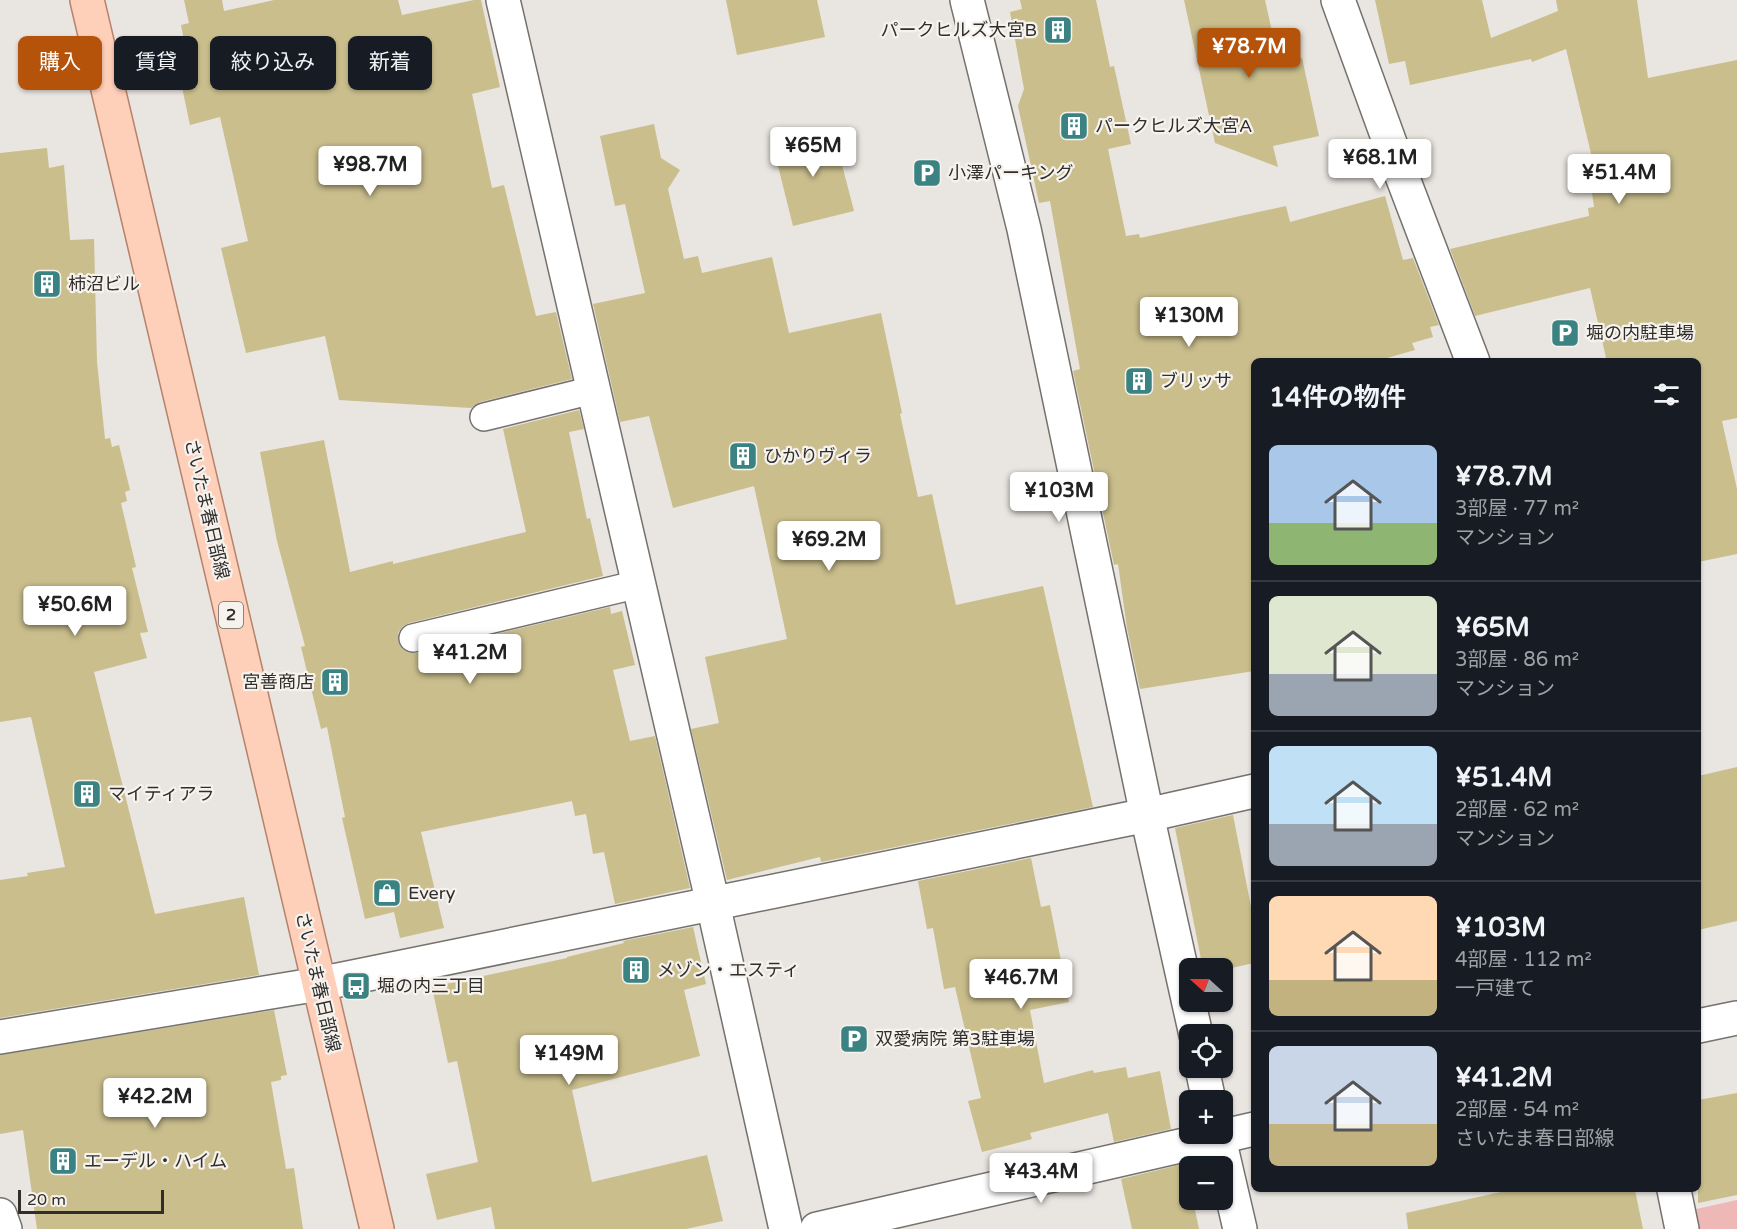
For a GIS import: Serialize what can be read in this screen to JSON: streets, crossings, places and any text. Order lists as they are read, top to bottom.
{
  "streets": {
    "main road": ["さいたま春日部線", "2"]
  },
  "places": {
    "building": [
      "パークヒルズ大宮B",
      "パークヒルズ大宮A",
      "柿沼ビル",
      "ブリッサ",
      "ひかりヴィラ",
      "宮善商店",
      "マイティアラ",
      "メゾン・エスティ",
      "エーデル・ハイム"
    ],
    "parking": ["小澤パーキング", "堀の内駐車場", "双愛病院 第3駐車場"],
    "shop": ["Every"],
    "bus stop": ["堀の内三丁目"]
  },
  "scale_bar": "20 m",
  "north": "left",
  "page": {
    "price": [
      "¥78.7M",
      "¥65M",
      "¥68.1M",
      "¥98.7M",
      "¥51.4M",
      "¥130M",
      "¥103M",
      "¥69.2M",
      "¥50.6M",
      "¥41.2M",
      "¥46.7M",
      "¥149M",
      "¥42.2M",
      "¥43.4M"
    ],
    "chip": [
      "購入",
      "賃貸",
      "絞り込み",
      "新着"
    ],
    "heading": "14件の物件",
    "list": [
      {
        "name": "¥78.7M",
        "note": "3部屋 · 77 m² · マンション"
      },
      {
        "name": "¥65M",
        "note": "3部屋 · 86 m² · マンション"
      },
      {
        "name": "¥51.4M",
        "note": "2部屋 · 62 m² · マンション"
      },
      {
        "name": "¥103M",
        "note": "4部屋 · 112 m² · 一戸建て"
      },
      {
        "name": "¥41.2M",
        "note": "2部屋 · 54 m² · さいたま春日部線"
      }
    ],
    "map_buttons": ["+", "−"],
    "scale": "20 m"
  }
}
